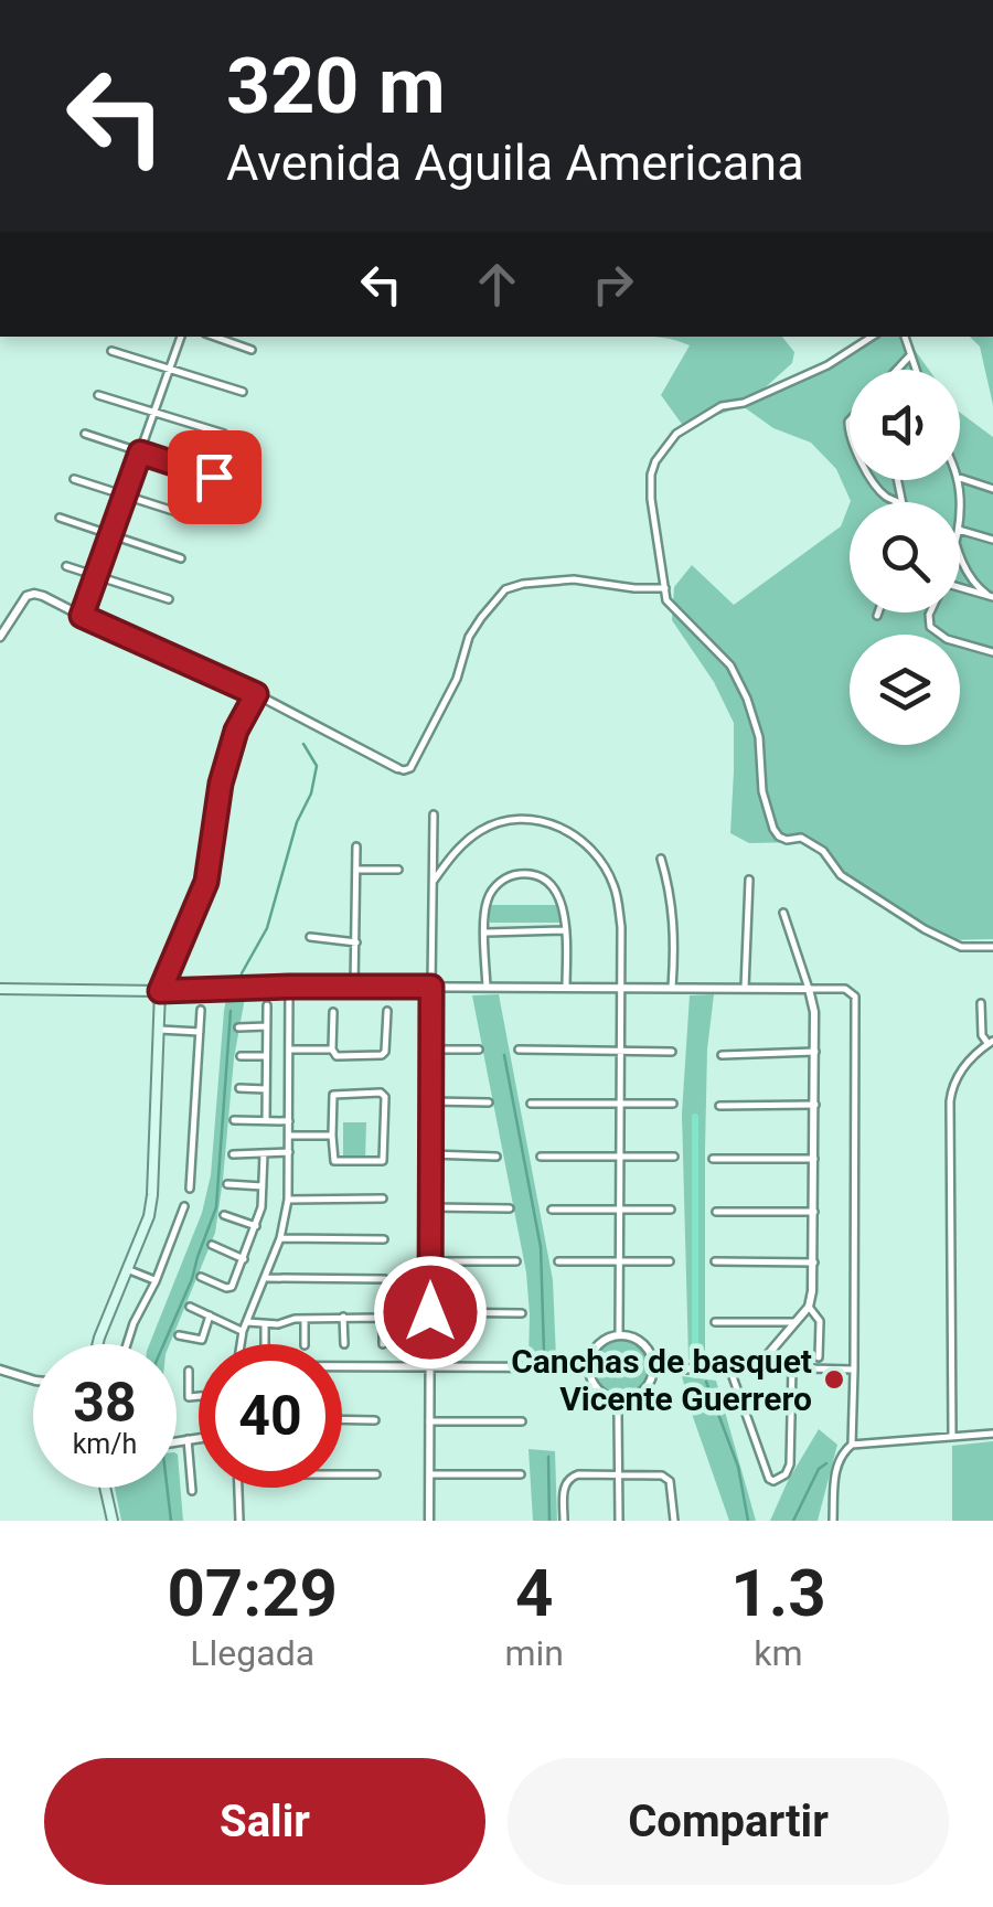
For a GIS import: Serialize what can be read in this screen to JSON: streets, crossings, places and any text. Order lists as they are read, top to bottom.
{
  "places": ["Canchas de basquet Vicente Guerrero"],
  "page": {
    "turn": ["320 m", "Avenida Aguila Americana"],
    "speed": "38 km/h",
    "limit": "40",
    "eta": [
      "07:29",
      "Llegada",
      "4",
      "min",
      "1.3",
      "km"
    ],
    "buttons": ["Salir", "Compartir"]
  }
}
